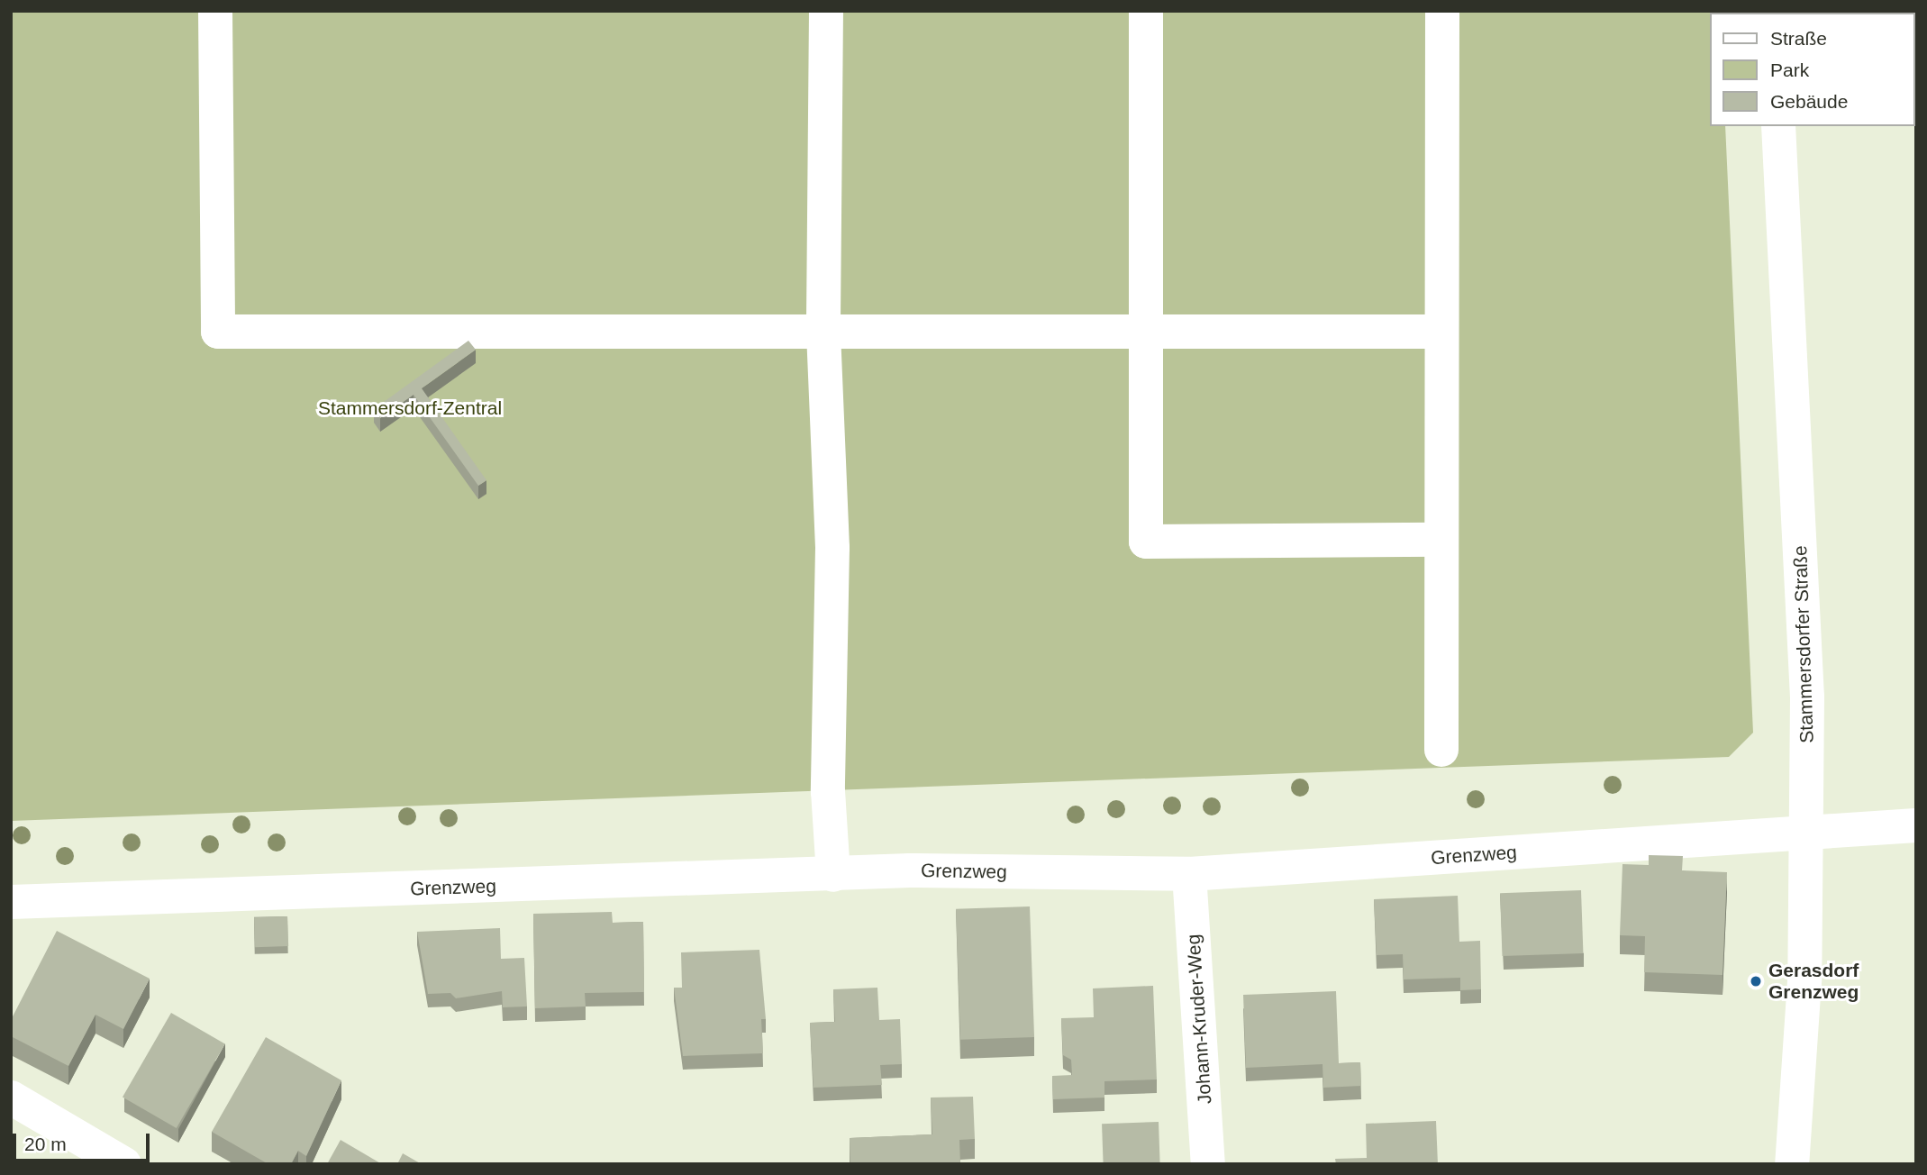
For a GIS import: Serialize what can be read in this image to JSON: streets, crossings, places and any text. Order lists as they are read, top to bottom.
{
  "streets": {
    "street": ["Stammersdorfer Straße", "Grenzweg", "Johann-Kruder-Weg"]
  },
  "crossings": [
    ["Stammersdorfer Straße", "Grenzweg"],
    ["Grenzweg", "Johann-Kruder-Weg"]
  ],
  "parks": ["Stammersdorf-Zentral"],
  "places": ["Gerasdorf Grenzweg"],
  "legend": ["Straße", "Park", "Gebäude"],
  "scale_bar": "20 m"
}
